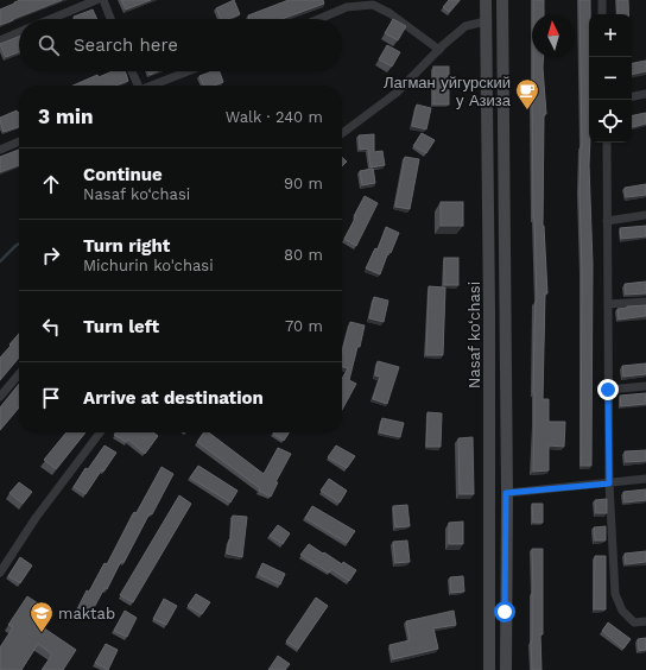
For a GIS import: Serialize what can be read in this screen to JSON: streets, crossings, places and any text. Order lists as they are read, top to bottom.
{
  "streets": {
    "main road": ["Nasaf ko‘chasi"]
  },
  "places": {
    "cafe": ["Лагман уйгурский у Азиза"],
    "school or university": ["maktab"]
  },
  "north": "top",
  "page": {
    "map_buttons": ["+", "−"],
    "search": "Search here",
    "heading": ["3 min", "Walk · 240 m"],
    "list": [
      ["Continue", "Nasaf ko‘chasi", "90 m"],
      ["Turn right", "Michurin ko'chasi", "80 m"],
      ["Turn left", "70 m"],
      "Arrive at destination"
    ]
  }
}
